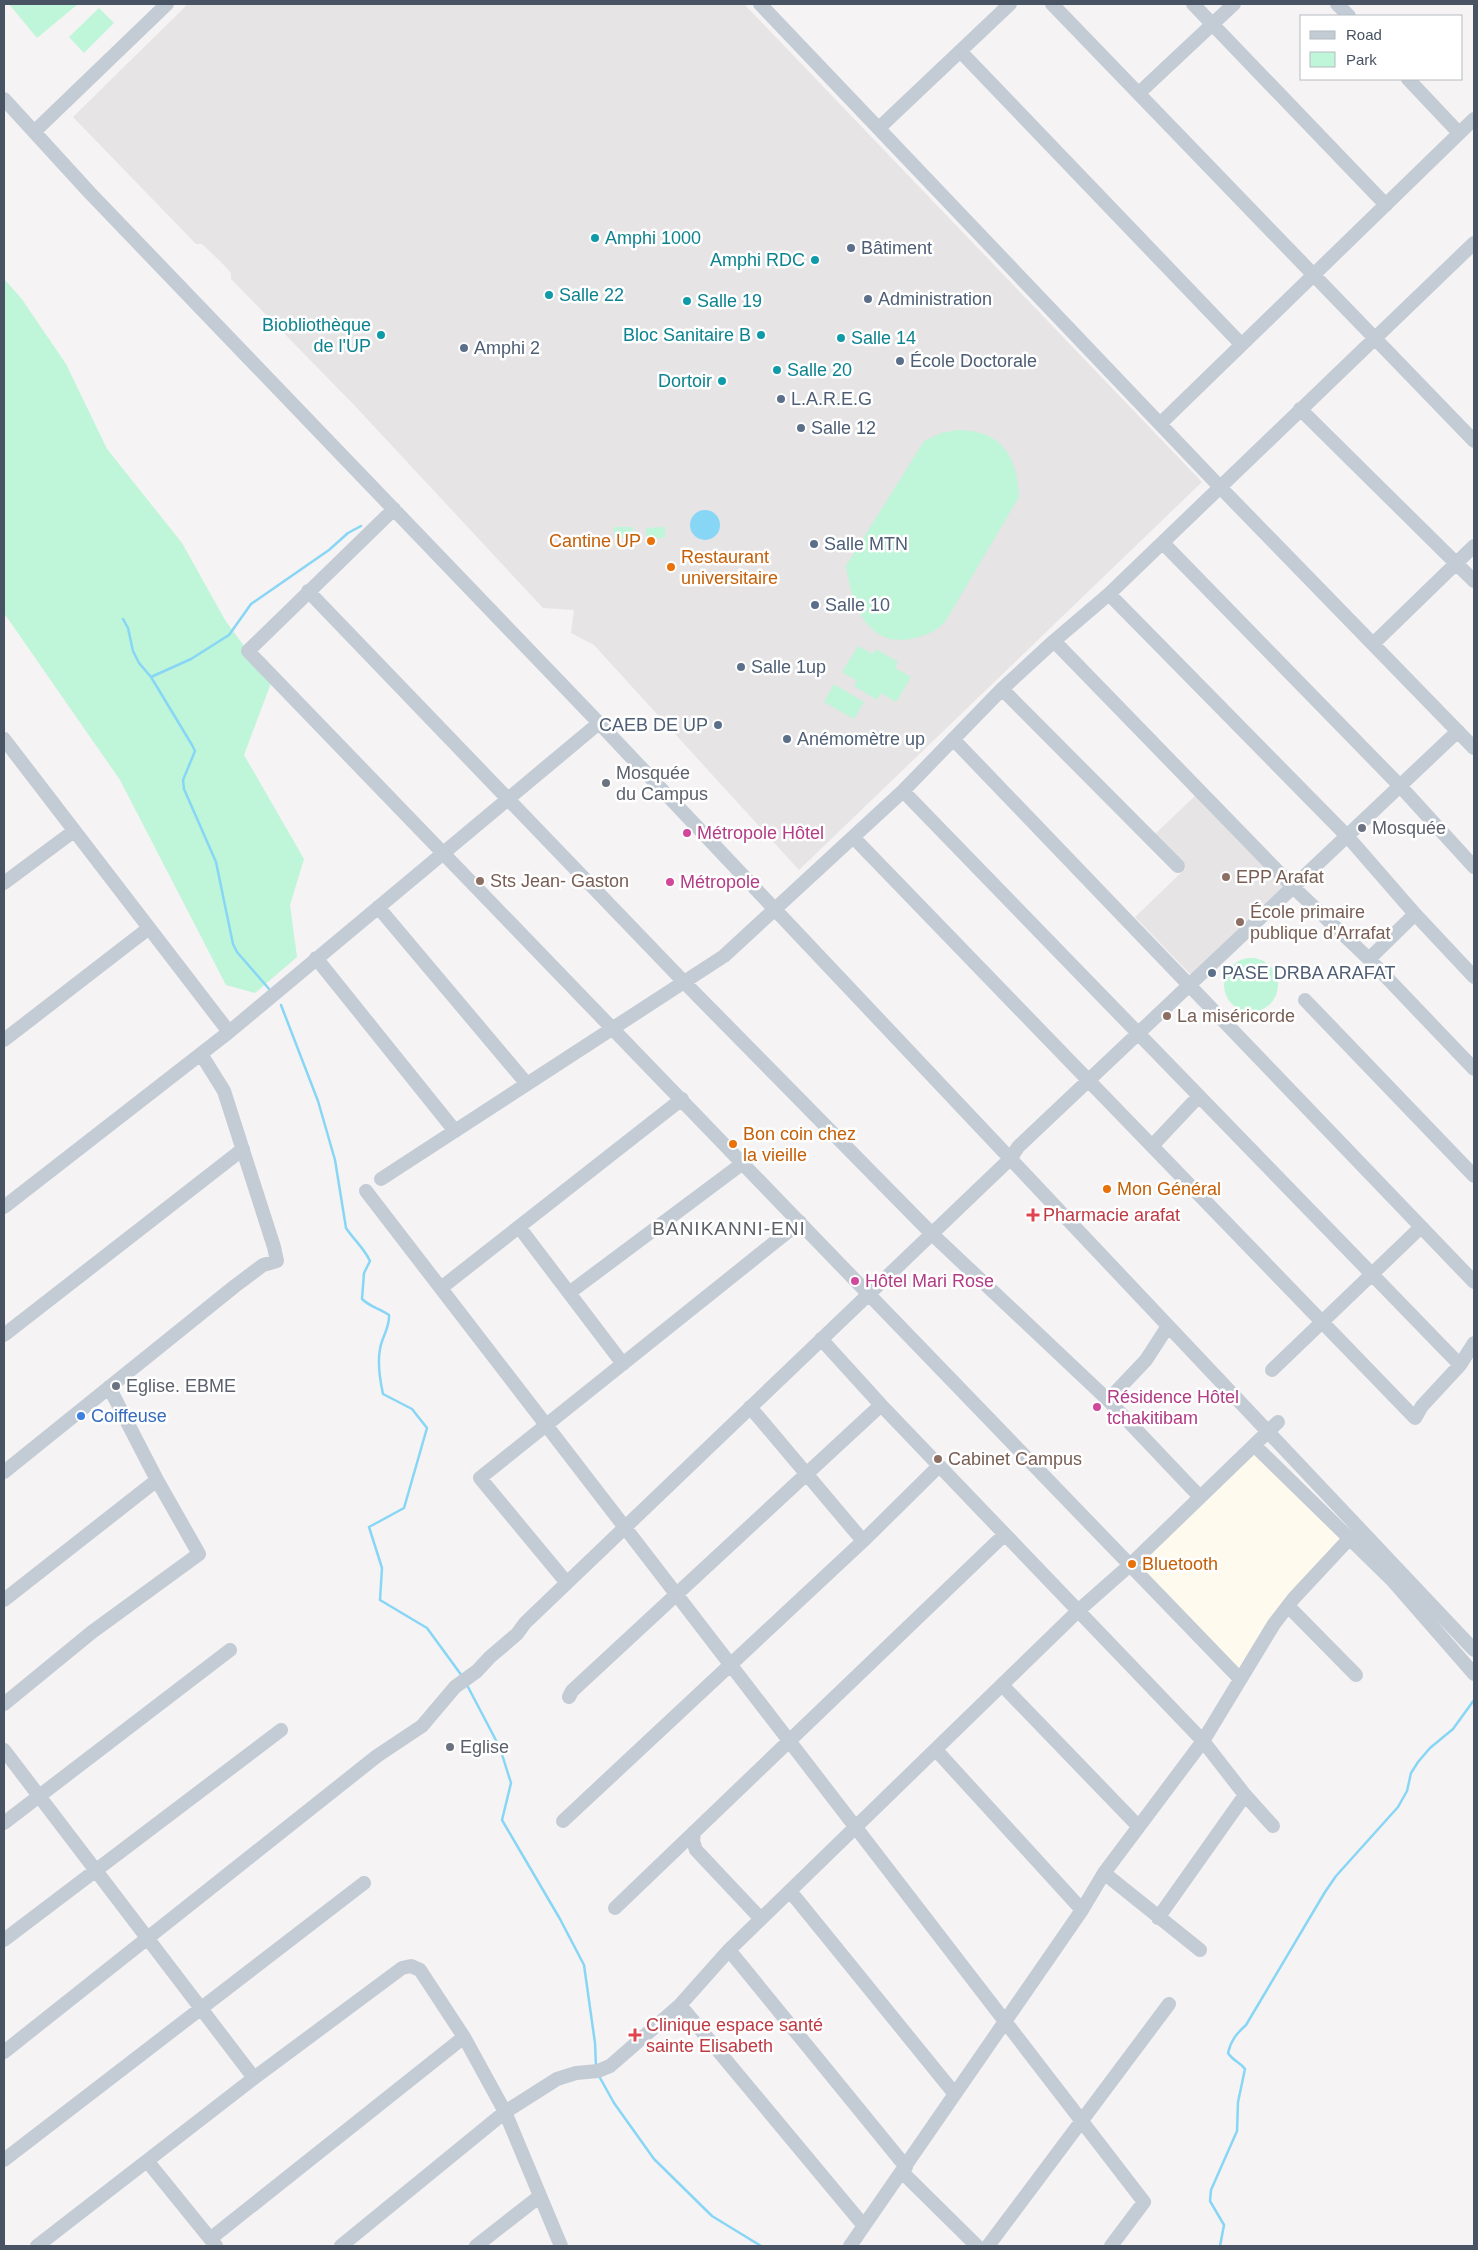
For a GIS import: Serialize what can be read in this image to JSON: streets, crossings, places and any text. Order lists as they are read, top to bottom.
{
  "districts": ["BANIKANNI-ENI"],
  "places": {
    "other": [
      "Amphi 1000",
      "Bâtiment",
      "Amphi RDC",
      "Salle 22",
      "Administration",
      "Salle 19",
      "Biobliothèque de l'UP",
      "Bloc Sanitaire B",
      "Salle 14",
      "Amphi 2",
      "École Doctorale",
      "Salle 20",
      "Dortoir",
      "L.A.R.E.G",
      "Salle 12",
      "Cantine UP",
      "Salle MTN",
      "Restaurant universitaire",
      "Salle 10",
      "Salle 1up",
      "CAEB DE UP",
      "Anémomètre up",
      "Mosquée du Campus",
      "Mosquée",
      "Métropole Hôtel",
      "EPP Arafat",
      "Sts Jean- Gaston",
      "Métropole",
      "École primaire publique d'Arrafat",
      "PASE DRBA ARAFAT",
      "La miséricorde",
      "Bon coin chez la vieille",
      "Mon Général",
      "Hôtel Mari Rose",
      "Eglise. EBME",
      "Résidence Hôtel tchakitibam",
      "Coiffeuse",
      "Cabinet Campus",
      "Bluetooth",
      "Eglise"
    ],
    "health": ["Pharmacie arafat", "Clinique espace santé sainte Elisabeth"]
  },
  "legend": ["Road", "Park"]
}
